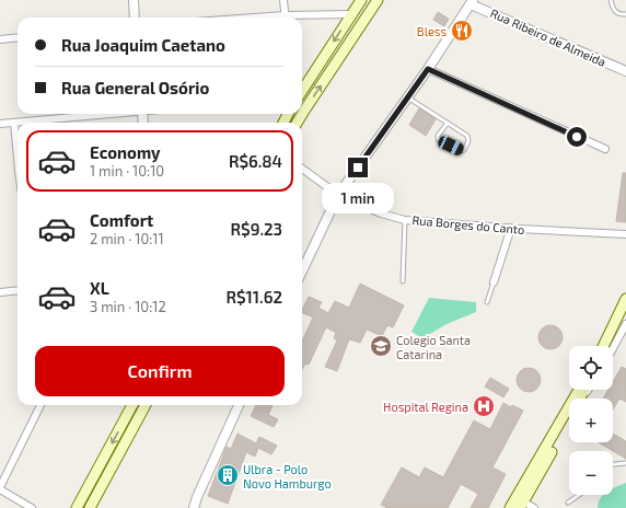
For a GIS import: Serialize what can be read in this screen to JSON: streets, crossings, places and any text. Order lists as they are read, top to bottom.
{
  "streets": {
    "street": ["Rua Ribeiro de Almeida", "Rua Borges do Canto"]
  },
  "places": {
    "restaurant": ["Bless"],
    "school or university": ["Colegio Santa Catarina"],
    "hospital": ["Hospital Regina"],
    "building": ["Ulbra - Polo Novo Hamburgo"]
  },
  "page": {
    "banner": ["Rua Joaquim Caetano", "Rua General Osório"],
    "list": [
      {
        "name": "Economy",
        "note": "1 min · 10:10",
        "value": "R$6.84"
      },
      {
        "name": "Comfort",
        "note": "2 min · 10:11",
        "value": "R$9.23"
      },
      {
        "name": "XL",
        "note": "3 min · 10:12",
        "value": "R$11.62"
      }
    ],
    "bubble": "1 min",
    "buttons": "Confirm",
    "map_buttons": ["+", "−"]
  }
}
